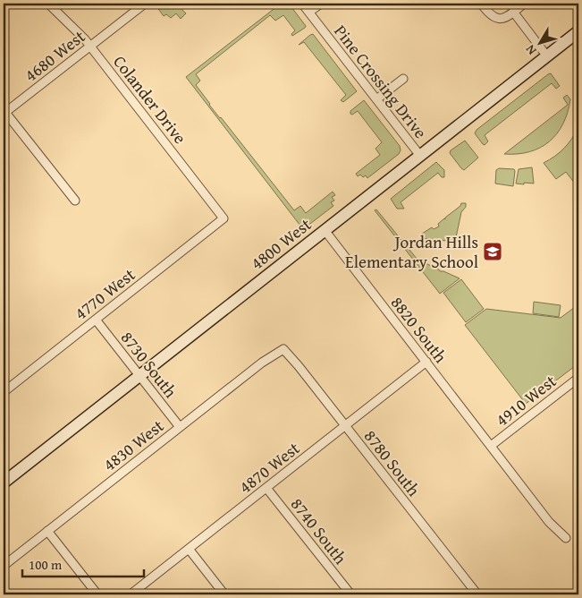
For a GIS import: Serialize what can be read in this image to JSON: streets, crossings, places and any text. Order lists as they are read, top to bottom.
{
  "streets": {
    "street": [
      "4680 West",
      "Pine Crossing Drive",
      "Colander Drive",
      "4800 West",
      "4770 West",
      "8820 South",
      "8730 South",
      "4910 West",
      "4830 West",
      "8780 South",
      "4870 West",
      "8740 South"
    ]
  },
  "crossings": [
    ["4680 West", "Colander Drive"],
    ["Pine Crossing Drive", "4800 West"],
    ["Colander Drive", "4770 West"],
    ["4800 West", "8820 South"],
    ["4800 West", "8730 South"],
    ["4770 West", "8730 South"],
    ["8820 South", "4910 West"],
    ["8820 South", "4870 West"],
    ["8730 South", "4830 West"],
    ["4830 West", "8780 South"],
    ["8780 South", "4870 West"],
    ["4870 West", "8740 South"]
  ],
  "places": {
    "school or university": ["Jordan Hills Elementary School"]
  },
  "scale_bar": "100 m",
  "north": "bottom left"
}
